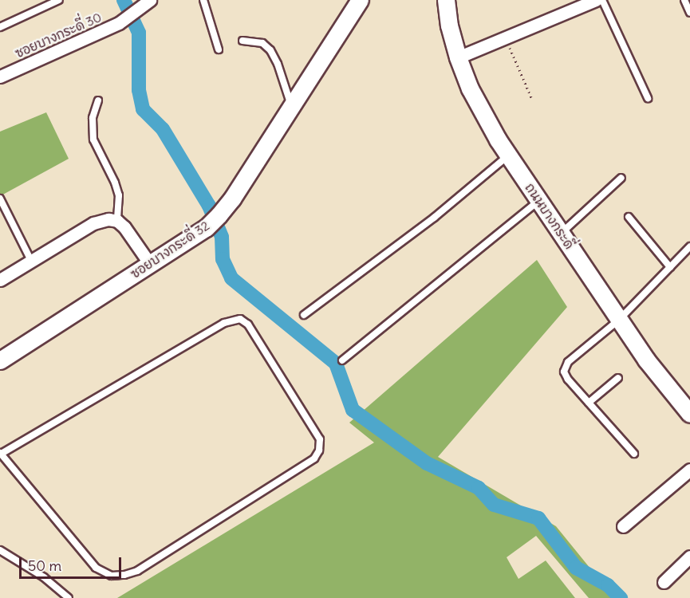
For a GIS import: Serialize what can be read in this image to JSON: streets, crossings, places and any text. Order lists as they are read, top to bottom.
{
  "streets": {
    "street": ["ซอยบางกระดี่ 30", "ถนนบางกระดี่", "ซอยบางกระดี่ 32"]
  },
  "scale_bar": "50 m"
}
